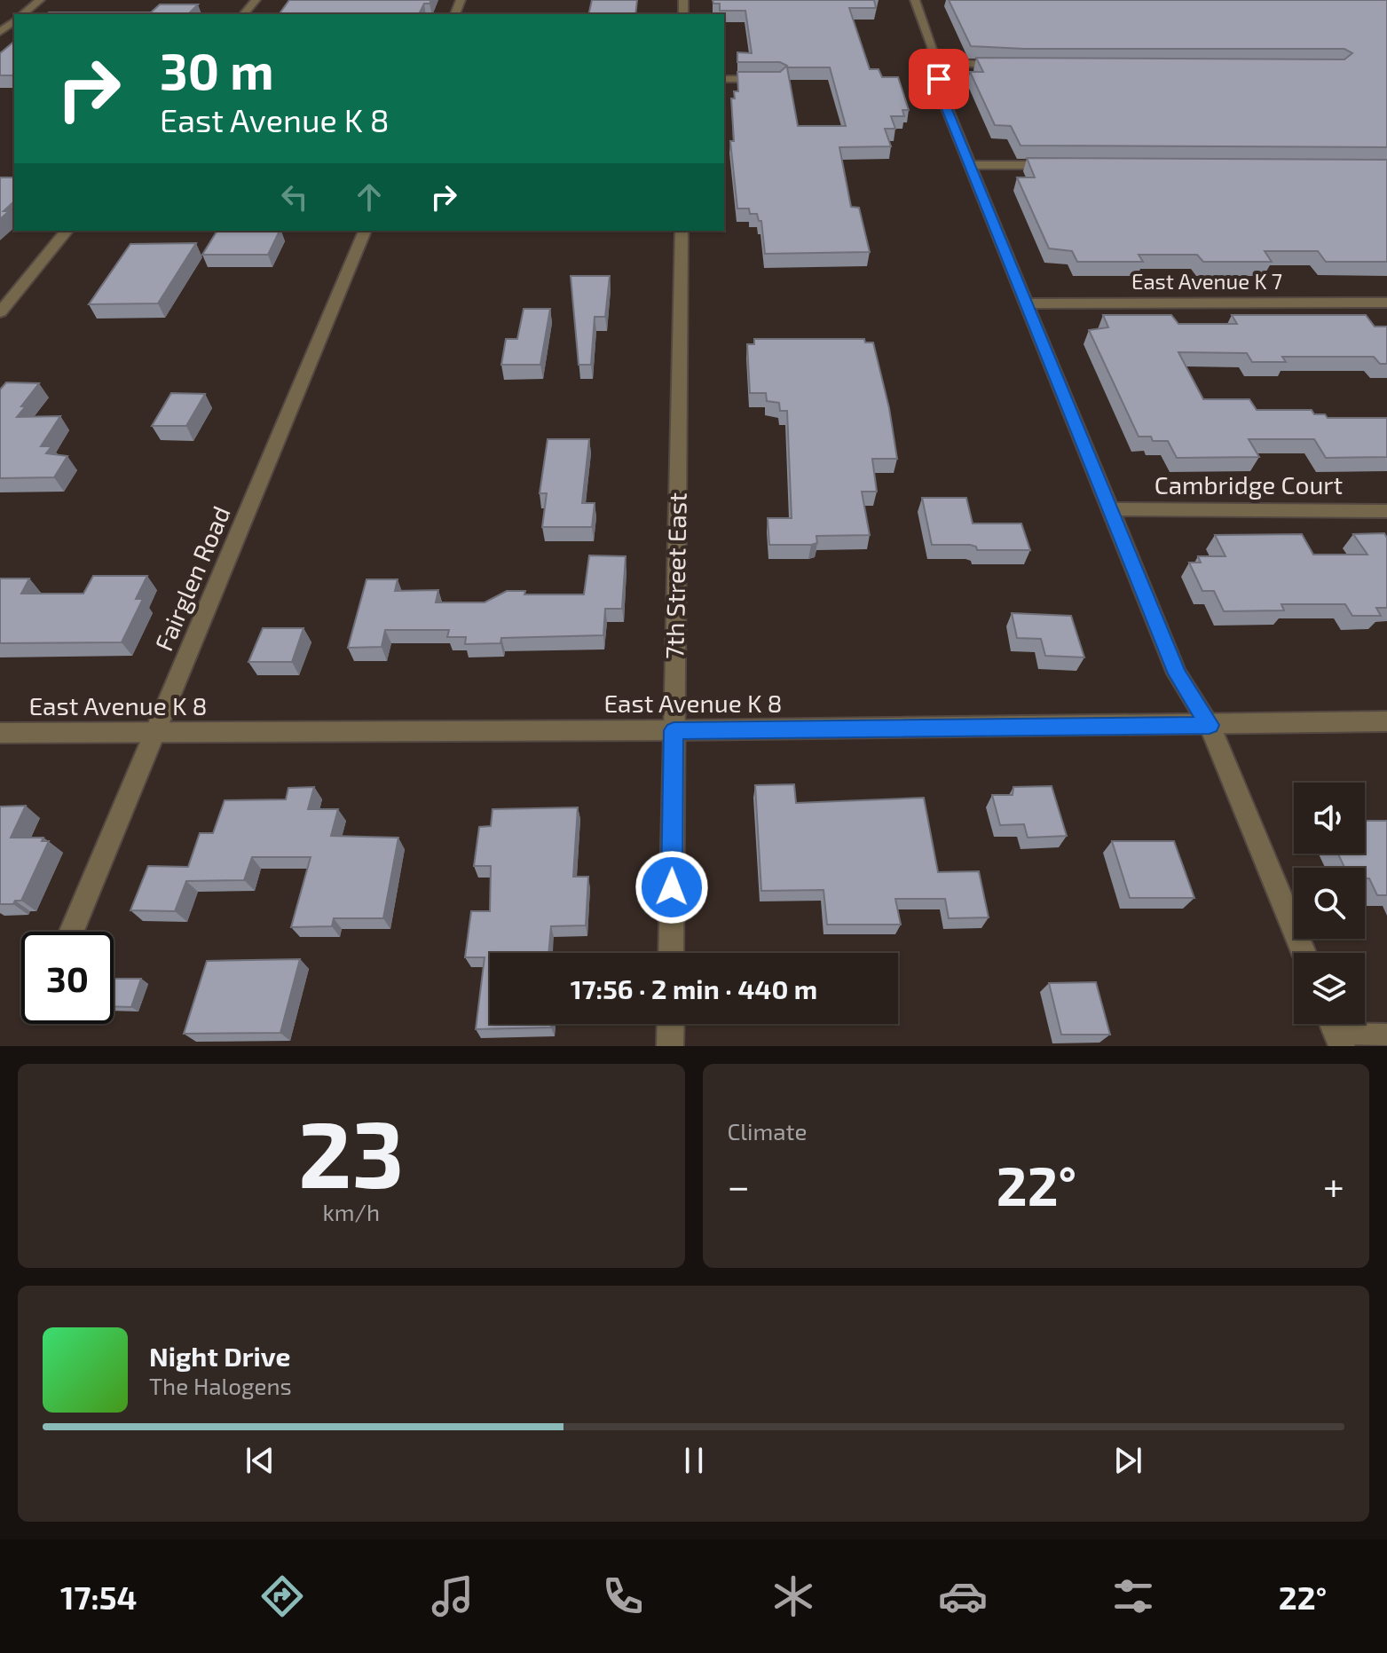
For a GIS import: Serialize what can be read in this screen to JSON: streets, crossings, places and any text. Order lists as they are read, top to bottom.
{
  "streets": {
    "street": [
      "East Avenue K 7",
      "Cambridge Court",
      "7th Street East",
      "Fairglen Road",
      "East Avenue K 8"
    ]
  },
  "crossings": [
    ["7th Street East", "East Avenue K 8"],
    ["Fairglen Road", "East Avenue K 8"]
  ],
  "page": {
    "turn": ["30 m", "East Avenue K 8"],
    "limit": "30",
    "trip": "17:56 · 2 min · 440 m",
    "tile": [
      ["23", "km/h"],
      "Climate"
    ],
    "heat": ["−", "22°", "+"],
    "song": ["Night Drive", "The Halogens"],
    "tabs": ["17:54", "22°"]
  }
}
